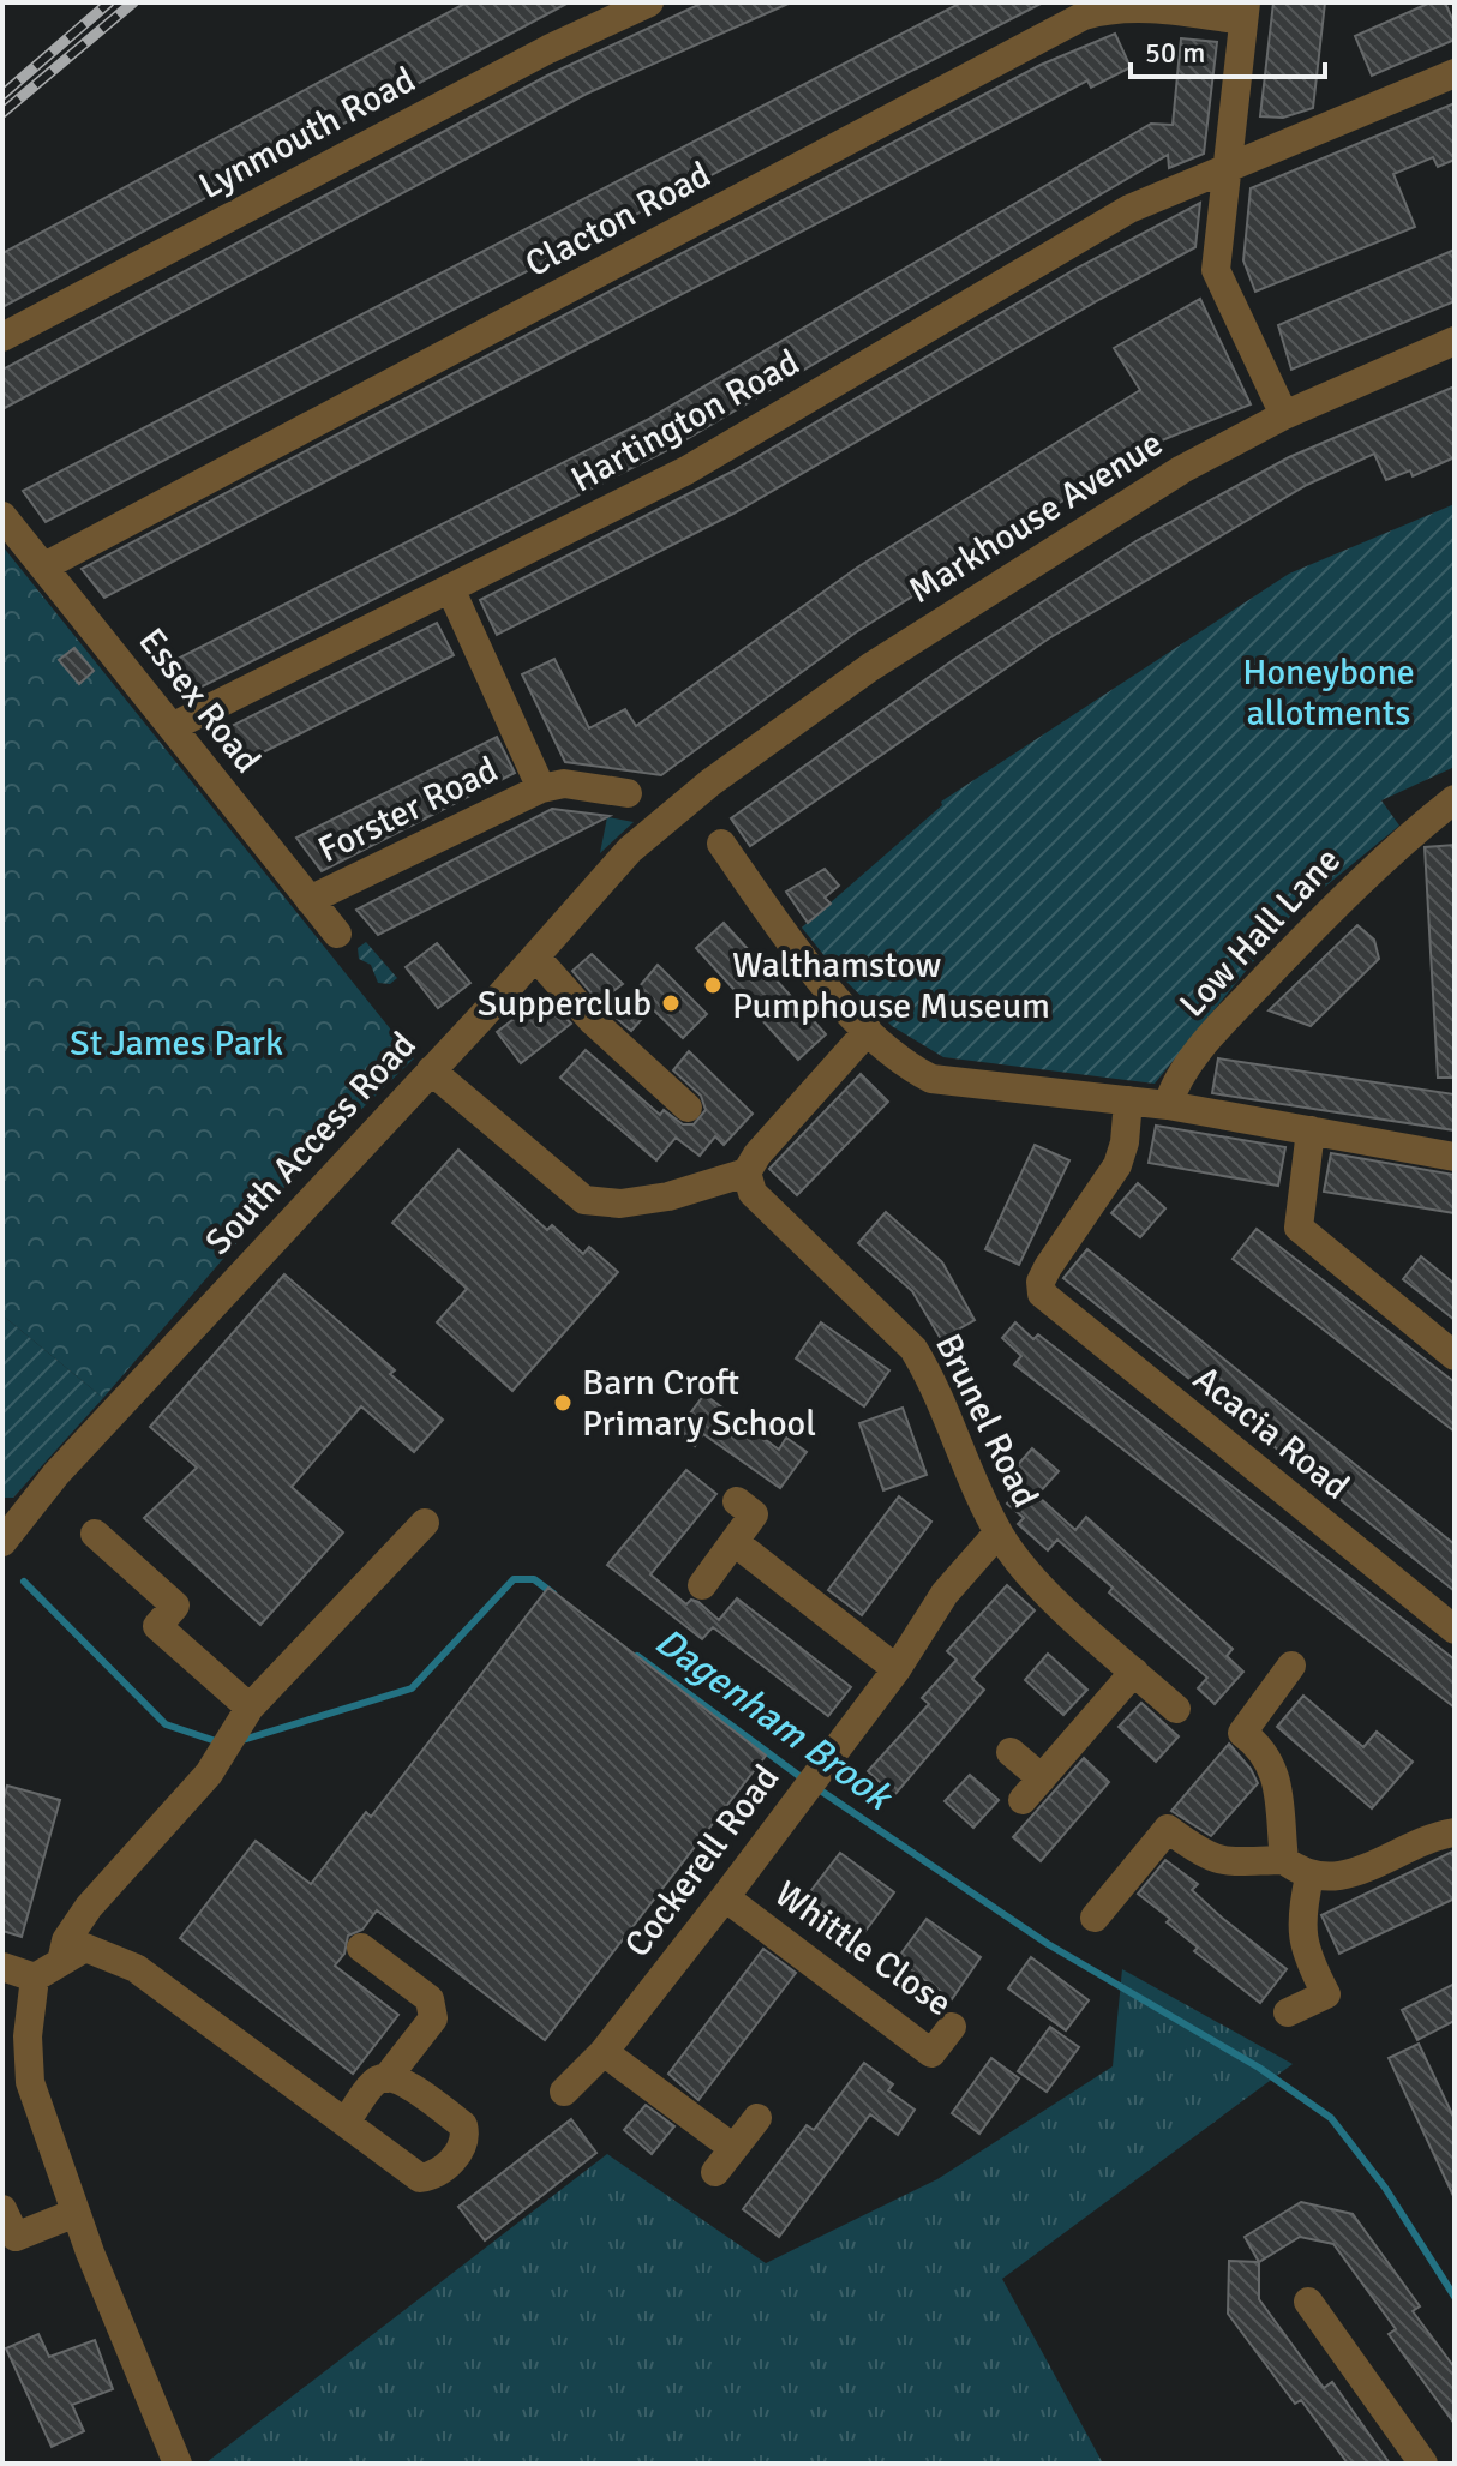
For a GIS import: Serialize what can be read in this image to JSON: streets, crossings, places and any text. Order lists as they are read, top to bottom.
{
  "streets": {
    "street": [
      "Lynmouth Road",
      "Clacton Road",
      "Hartington Road",
      "Markhouse Avenue",
      "Essex Road",
      "Forster Road",
      "Low Hall Lane",
      "South Access Road",
      "Brunel Road",
      "Acacia Road",
      "Cockerell Road",
      "Whittle Close"
    ]
  },
  "crossings": [
    ["Clacton Road", "Essex Road"],
    ["Hartington Road", "Essex Road"],
    ["Hartington Road", "Forster Road"],
    ["Markhouse Avenue", "South Access Road"],
    ["Essex Road", "Forster Road"],
    ["Brunel Road", "Cockerell Road"],
    ["Cockerell Road", "Whittle Close"]
  ],
  "water": ["Dagenham Brook"],
  "parks": ["Honeybone allotments", "St James Park"],
  "places": ["Walthamstow Pumphouse Museum", "Supperclub", "Barn Croft Primary School"],
  "scale_bar": "50 m"
}
